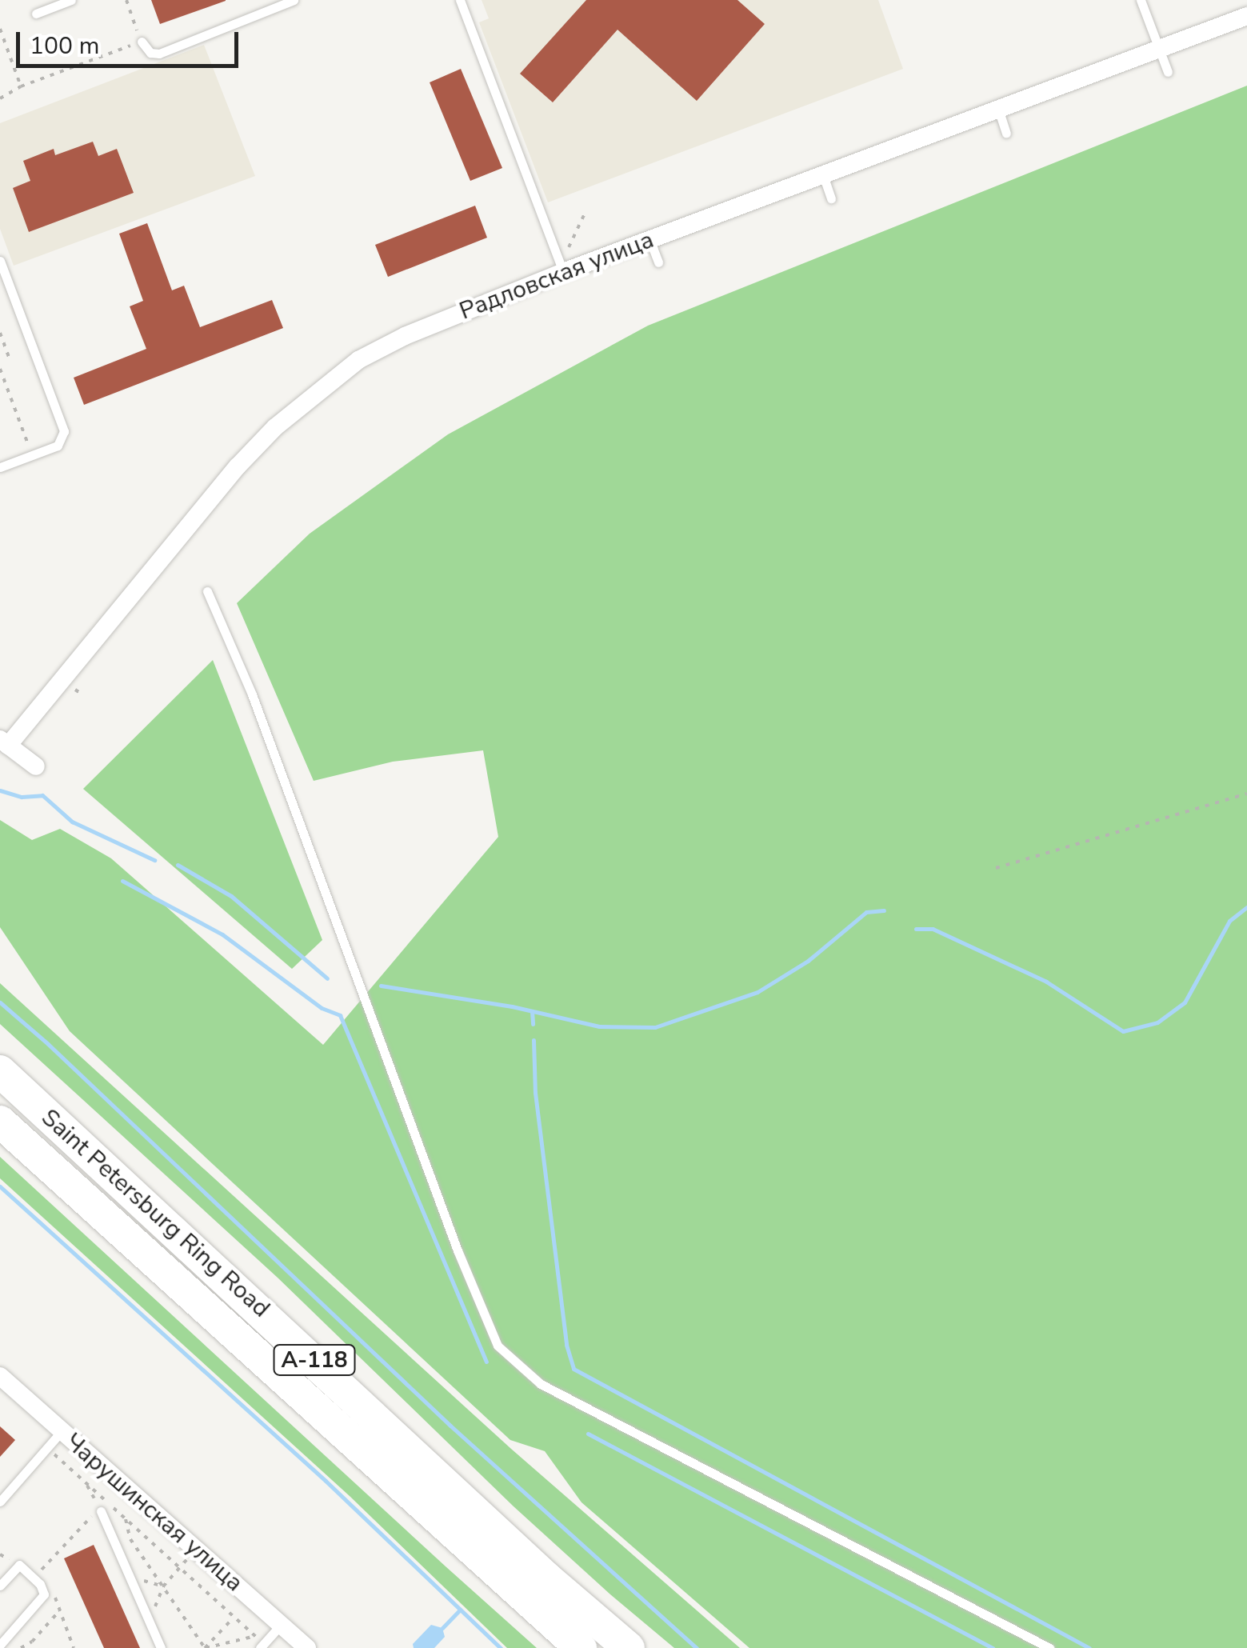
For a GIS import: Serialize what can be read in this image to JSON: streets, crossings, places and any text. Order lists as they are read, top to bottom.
{
  "streets": {
    "highway": ["Saint Petersburg Ring Road", "А-118"],
    "street": ["Радловская улица", "Чарушинская улица"]
  },
  "scale_bar": "100 m"
}
